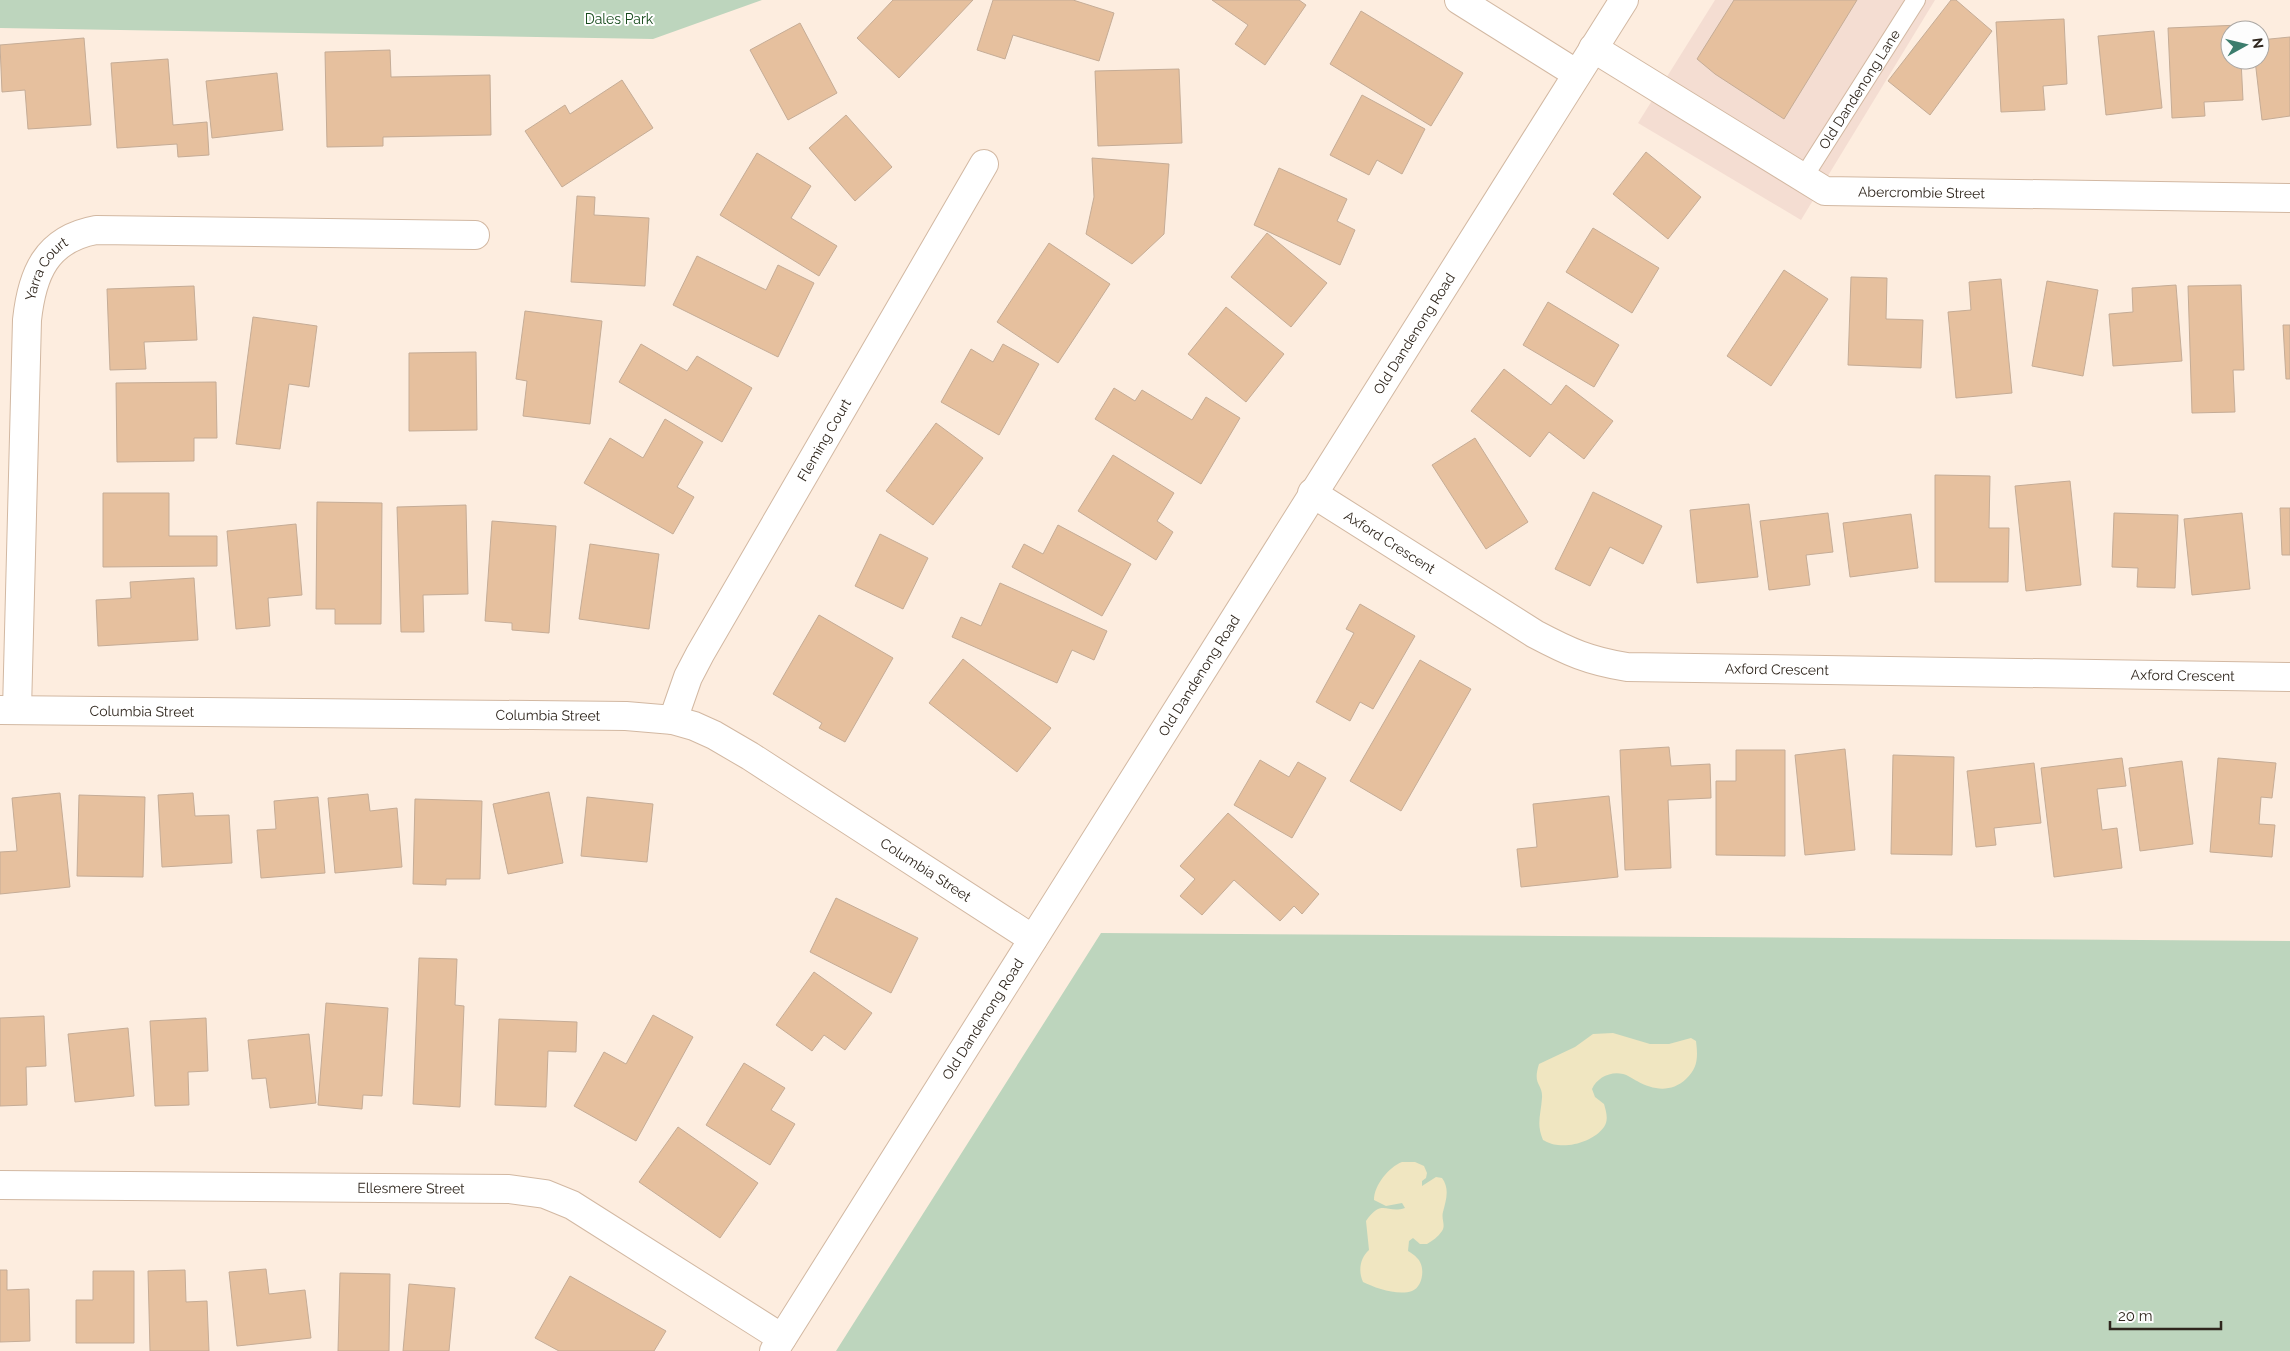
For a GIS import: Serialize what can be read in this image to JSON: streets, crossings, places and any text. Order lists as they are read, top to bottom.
{
  "streets": {
    "street": [
      "Abercrombie Street",
      "Yarra Court",
      "Old Dandenong Road",
      "Fleming Court",
      "Axford Crescent",
      "Columbia Street",
      "Ellesmere Street"
    ],
    "lane": ["Old Dandenong Lane"]
  },
  "crossings": [
    ["Old Dandenong Lane", "Abercrombie Street"],
    ["Abercrombie Street", "Old Dandenong Road"],
    ["Yarra Court", "Columbia Street"],
    ["Old Dandenong Road", "Axford Crescent"],
    ["Old Dandenong Road", "Columbia Street"],
    ["Old Dandenong Road", "Ellesmere Street"],
    ["Fleming Court", "Columbia Street"]
  ],
  "parks": ["Dales Park"],
  "scale_bar": "20 m",
  "north": "right"
}
